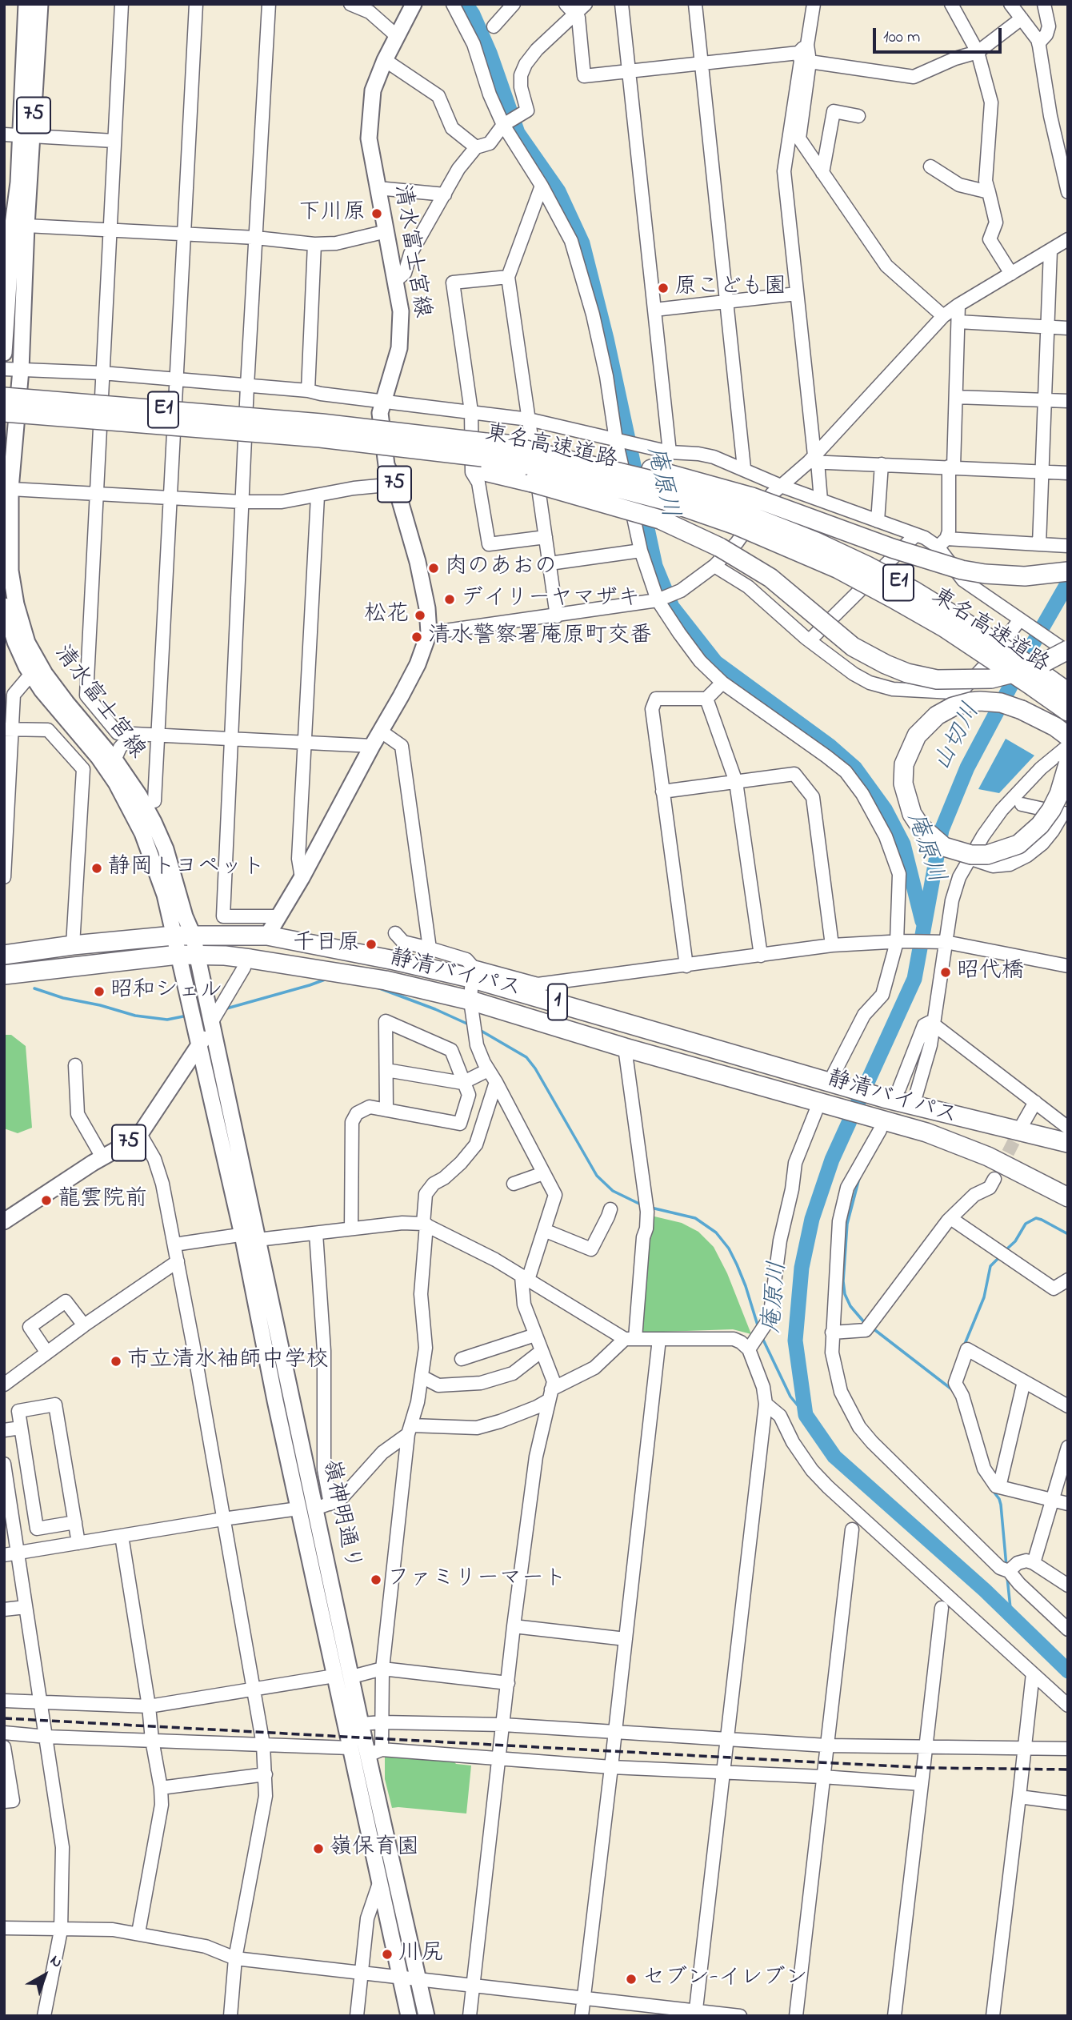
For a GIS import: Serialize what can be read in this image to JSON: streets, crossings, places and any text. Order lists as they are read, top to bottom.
{
  "streets": {
    "highway": [
      "E1",
      "東名高速道路",
      "静清バイパス",
      "1"
    ],
    "main road": ["75", "清水富士宮線", "嶺神明通り"]
  },
  "crossings": [
    ["75", "清水富士宮線"],
    ["75", "嶺神明通り"],
    ["清水富士宮線", "静清バイパス"],
    ["清水富士宮線", "嶺神明通り"]
  ],
  "water": ["庵原川", "山切川"],
  "places": [
    "下川原",
    "原こども園",
    "肉のあおの",
    "デイリーヤマザキ",
    "松花",
    "清水警察署庵原町交番",
    "静岡トヨペット",
    "千日原",
    "昭代橋",
    "昭和シェル",
    "龍雲院前",
    "市立清水袖師中学校",
    "ファミリーマート",
    "嶺保育園",
    "川尻",
    "セブン-イレブン"
  ],
  "scale_bar": "100 m",
  "north": "top right"
}
